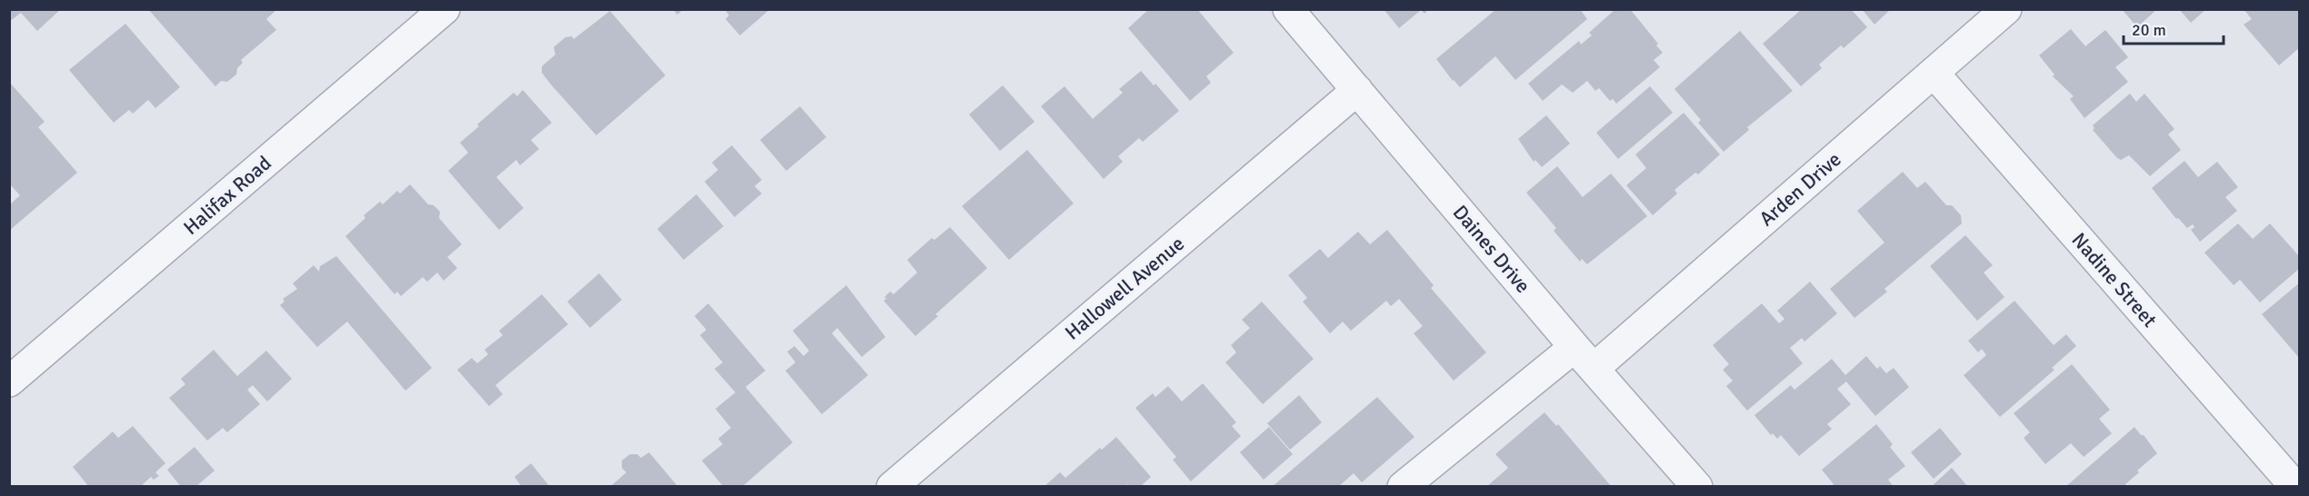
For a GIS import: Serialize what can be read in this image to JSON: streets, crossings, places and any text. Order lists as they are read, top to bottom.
{
  "streets": {
    "street": [
      "Arden Drive",
      "Halifax Road",
      "Daines Drive",
      "Nadine Street",
      "Hallowell Avenue"
    ]
  },
  "crossings": [
    ["Arden Drive", "Daines Drive"],
    ["Arden Drive", "Nadine Street"],
    ["Daines Drive", "Hallowell Avenue"]
  ],
  "scale_bar": "20 m"
}
